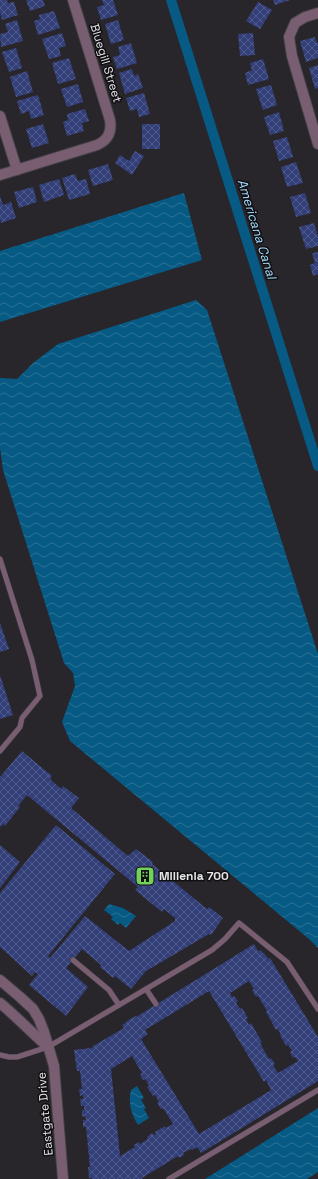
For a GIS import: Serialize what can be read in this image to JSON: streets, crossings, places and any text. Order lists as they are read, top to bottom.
{
  "streets": {
    "street": ["Bluegill Street", "Eastgate Drive"]
  },
  "water": ["Americana Canal"],
  "places": {
    "building": ["Millenia 700"]
  }
}
